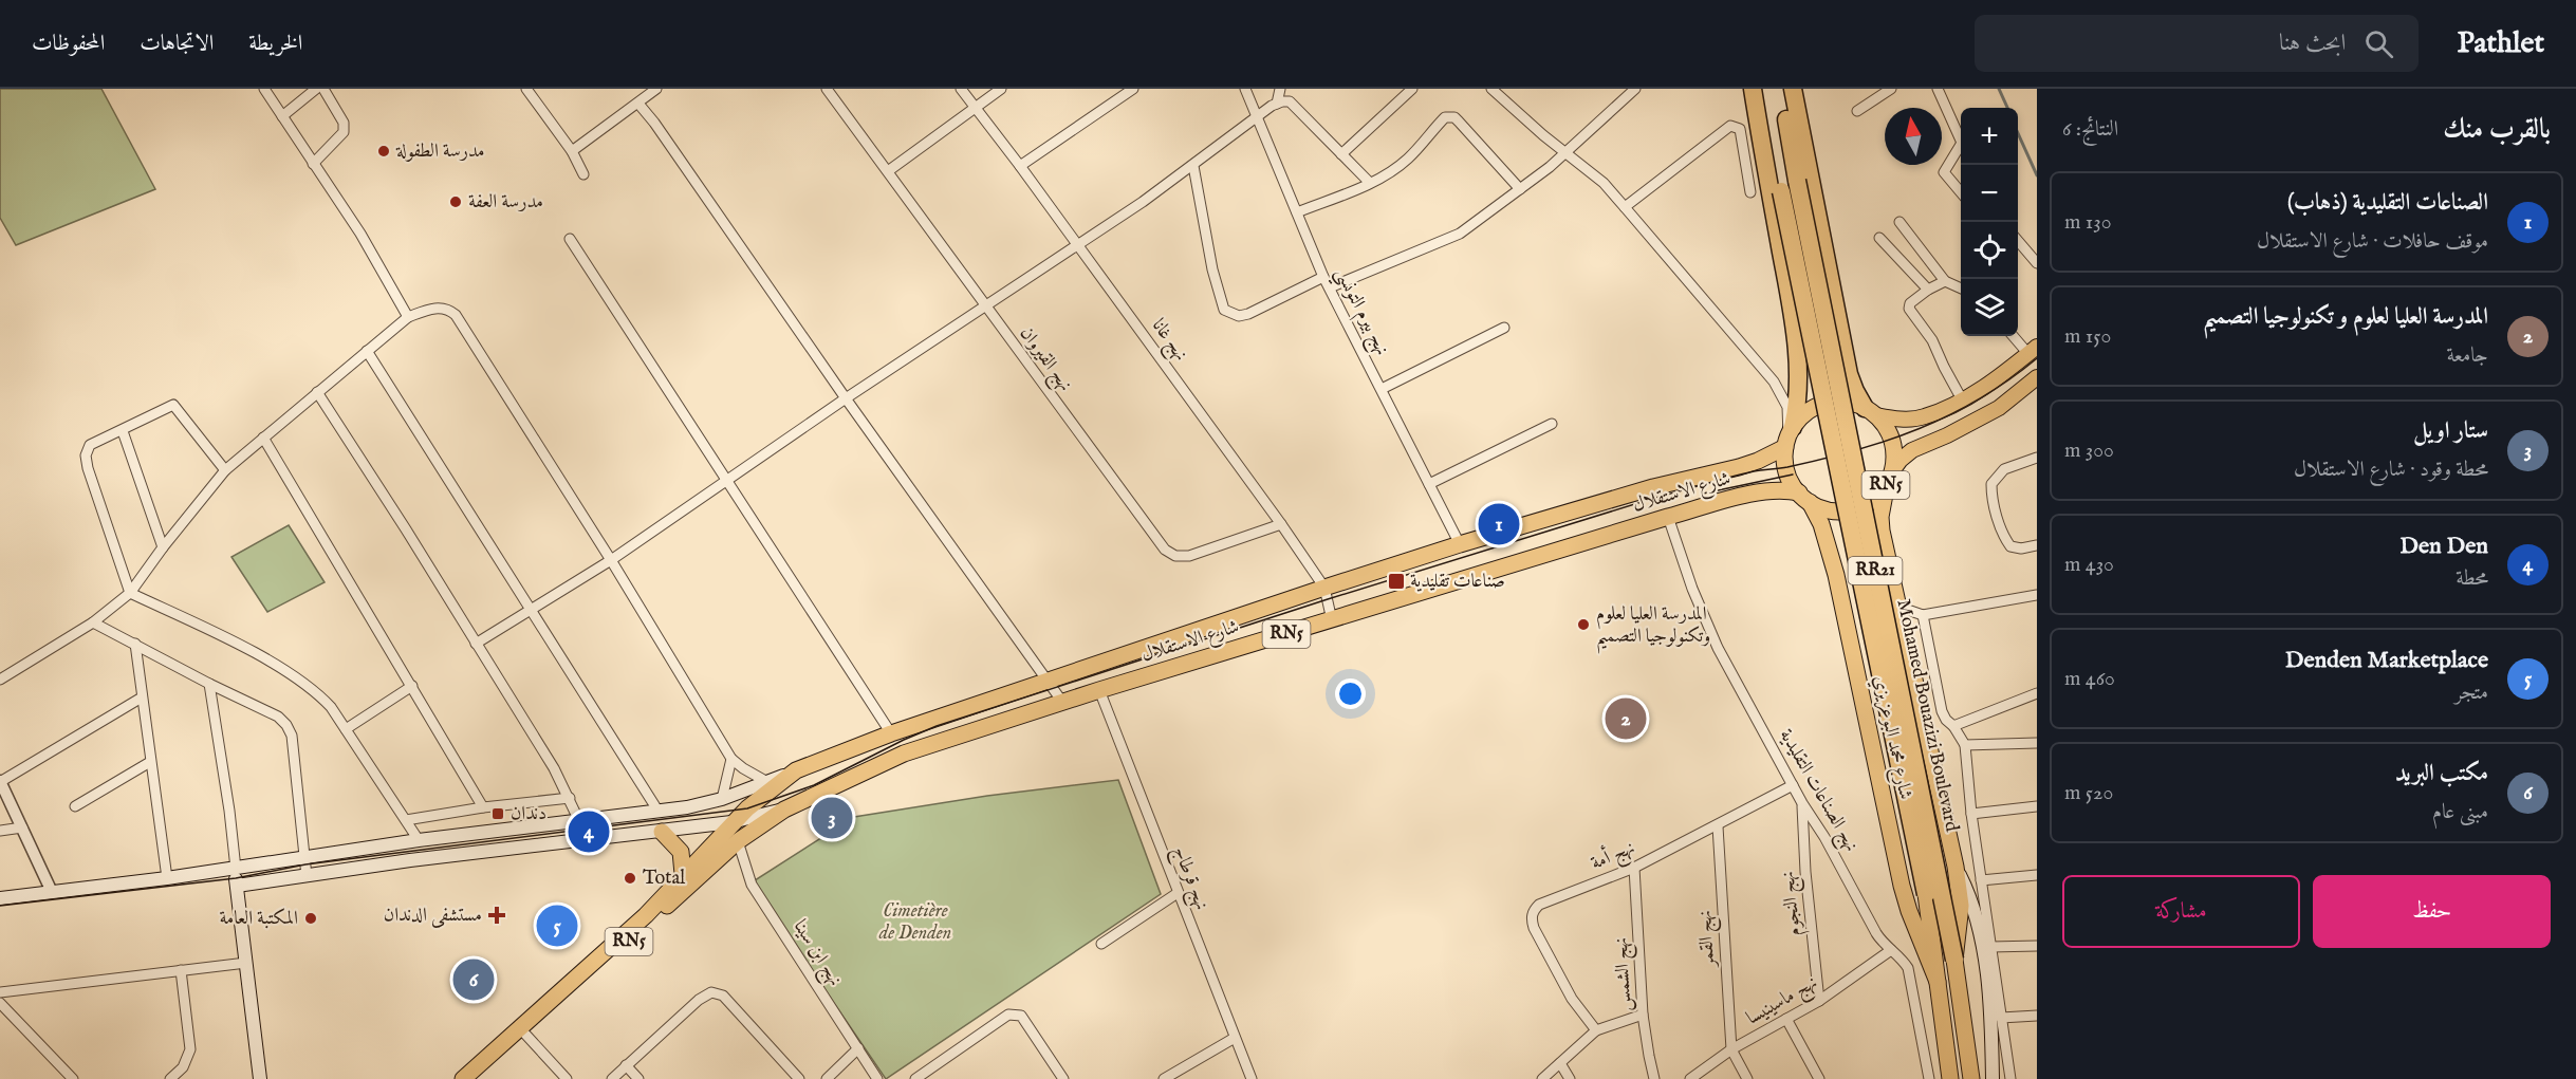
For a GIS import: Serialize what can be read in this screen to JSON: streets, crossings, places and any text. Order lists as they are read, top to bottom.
{
  "streets": {
    "highway": [
      "RN5",
      "شارع الاستقلال",
      "RR21",
      "Mohamed Bouazizi Boulevard",
      "شارع محمد البوعزيزي"
    ],
    "street": [
      "نهج بيرم التونسي",
      "نهج غانا",
      "نهج القيروان",
      "نهج الصناعات التقليدية",
      "نهج أمة",
      "نهج قرطاج",
      "نهج النجوم",
      "نهج القمر",
      "نهج ابن سينا",
      "نهج الشمس",
      "نهج ماسينيسا"
    ]
  },
  "crossings": [
    ["نهج بيرم التونسي", "شارع الاستقلال"],
    ["نهج غانا", "نهج القيروان"],
    ["نهج غانا", "شارع الاستقلال"],
    ["RN5", "شارع الاستقلال"],
    ["RN5", "شارع محمد البوعزيزي"],
    ["RN5", "نهج ابن سينا"],
    ["شارع الاستقلال", "شارع محمد البوعزيزي"],
    ["شارع الاستقلال", "نهج الصناعات التقليدية"],
    ["شارع الاستقلال", "نهج قرطاج"],
    ["Mohamed Bouazizi Boulevard", "شارع محمد البوعزيزي"],
    ["نهج الصناعات التقليدية", "نهج أمة"],
    ["نهج الصناعات التقليدية", "نهج النجوم"],
    ["نهج الصناعات التقليدية", "نهج ماسينيسا"],
    ["نهج أمة", "نهج القمر"],
    ["نهج أمة", "نهج الشمس"],
    ["نهج النجوم", "نهج ماسينيسا"],
    ["نهج القمر", "نهج ماسينيسا"]
  ],
  "parks": ["Cimetière de Denden"],
  "places": {
    "other": [
      "مدرسة الطفولة",
      "مدرسة العفة",
      "المدرسة العليا لعلوم وتكنولوجيا التصميم",
      "Total",
      "المكتبة العامة"
    ],
    "transit": ["صناعات تقليدية", "دندان"],
    "health": ["مستشفى الدندان"]
  },
  "north": "top",
  "page": {
    "header": "Pathlet",
    "search": "ابحث هنا",
    "nav": ["الخريطة", "الاتجاهات", "المحفوظات"],
    "heading": ["بالقرب منك", "النتائج: 6"],
    "map_buttons": ["+", "−"],
    "list": [
      {
        "mark": "1",
        "name": "الصناعات التقليدية (ذهاب)",
        "note": "موقف حافلات · شارع الاستقلال",
        "value": "130 m"
      },
      {
        "mark": "2",
        "name": "المدرسة العليا لعلوم و تكنولوجيا التصميم",
        "note": "جامعة",
        "value": "150 m"
      },
      {
        "mark": "3",
        "name": "ستار اويل",
        "note": "محطة وقود · شارع الاستقلال",
        "value": "300 m"
      },
      {
        "mark": "4",
        "name": "Den Den",
        "note": "محطة",
        "value": "430 m"
      },
      {
        "mark": "5",
        "name": "Denden Marketplace",
        "note": "متجر",
        "value": "460 m"
      },
      {
        "mark": "6",
        "name": "مكتب البريد",
        "note": "مبنى عام",
        "value": "520 m"
      }
    ],
    "pins": [
      "1",
      "2",
      "3",
      "4",
      "5",
      "6"
    ],
    "buttons": ["حفظ", "مشاركة"]
  }
}
